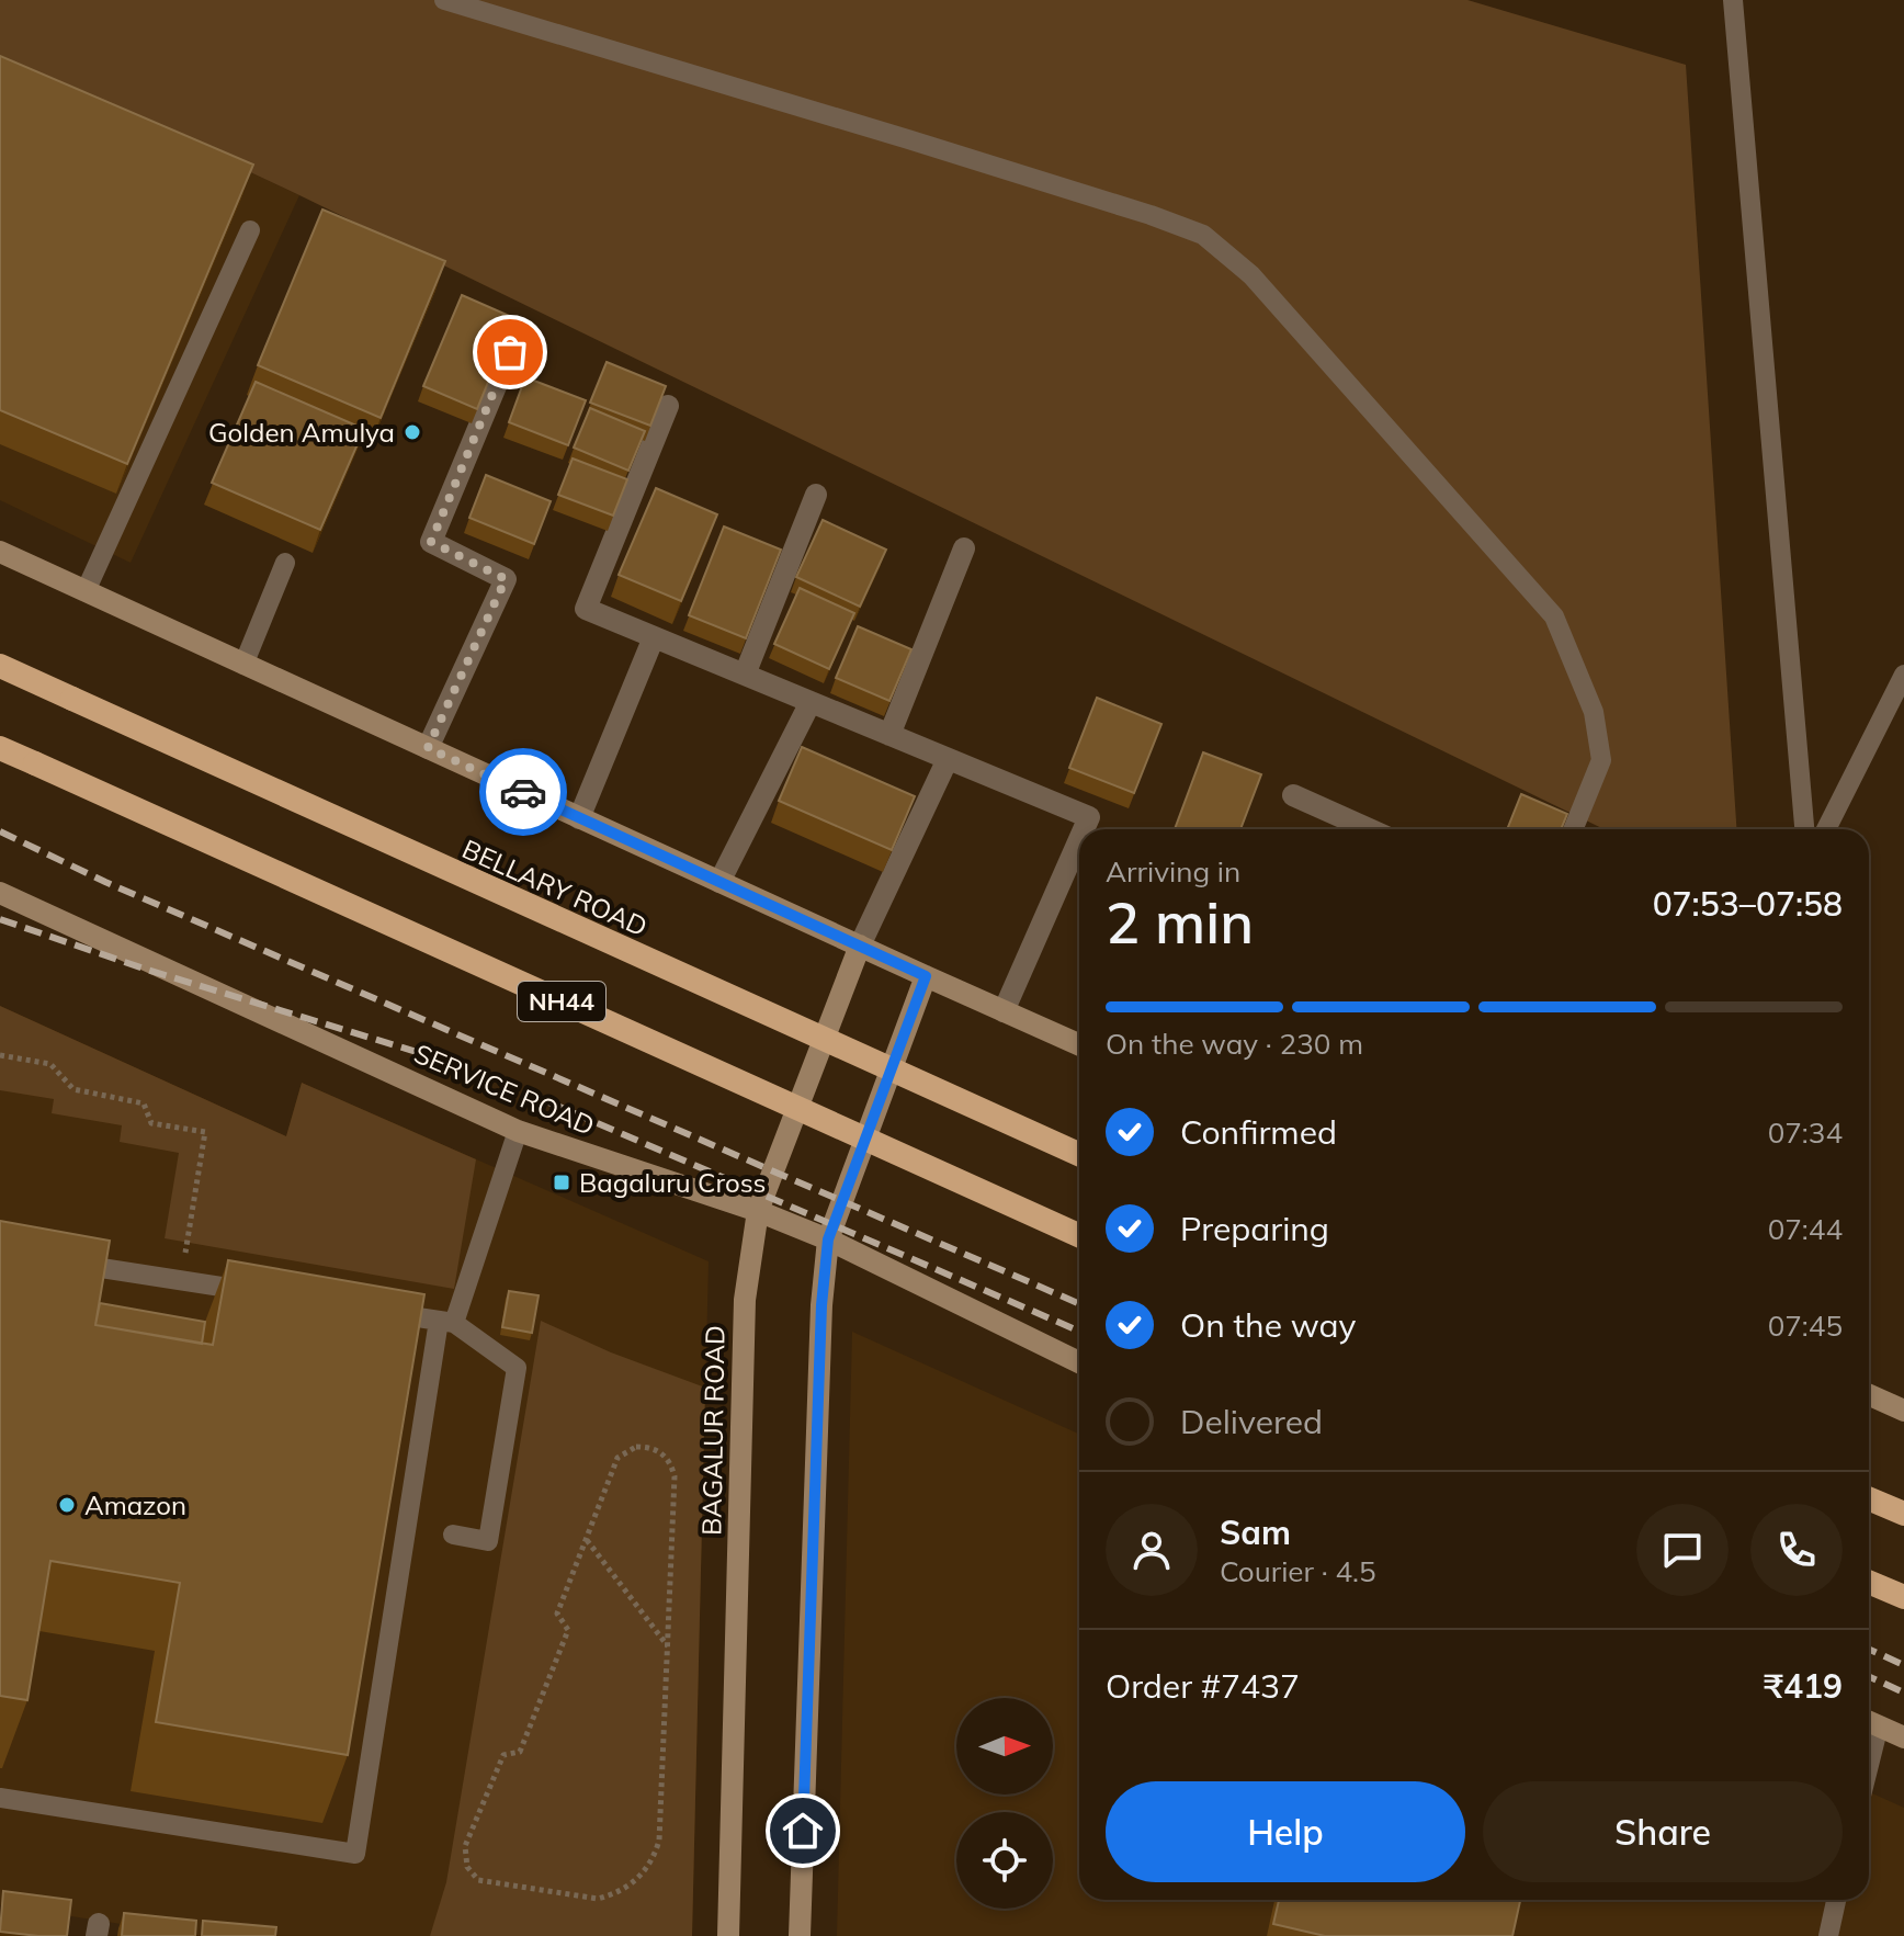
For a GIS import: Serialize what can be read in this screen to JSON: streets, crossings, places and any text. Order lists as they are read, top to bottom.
{
  "streets": {
    "highway": ["BELLARY ROAD", "NH44"],
    "main road": ["SERVICE ROAD", "BAGALUR ROAD"]
  },
  "crossings": [
    ["SERVICE ROAD", "BAGALUR ROAD"]
  ],
  "places": {
    "other": ["Golden Amulya", "Amazon"],
    "transit": ["Bagaluru Cross"]
  },
  "north": "right",
  "page": {
    "heading": ["2 min", "Arriving in", "07:53–07:58"],
    "panel": [
      "Sam",
      "Courier · 4.5",
      "Order #7437",
      "₹419"
    ],
    "bar": "On the way · 230 m",
    "list": [
      ["Confirmed", "07:34"],
      ["Preparing", "07:44"],
      ["On the way", "07:45"],
      "Delivered"
    ],
    "buttons": ["Help", "Share"]
  }
}
